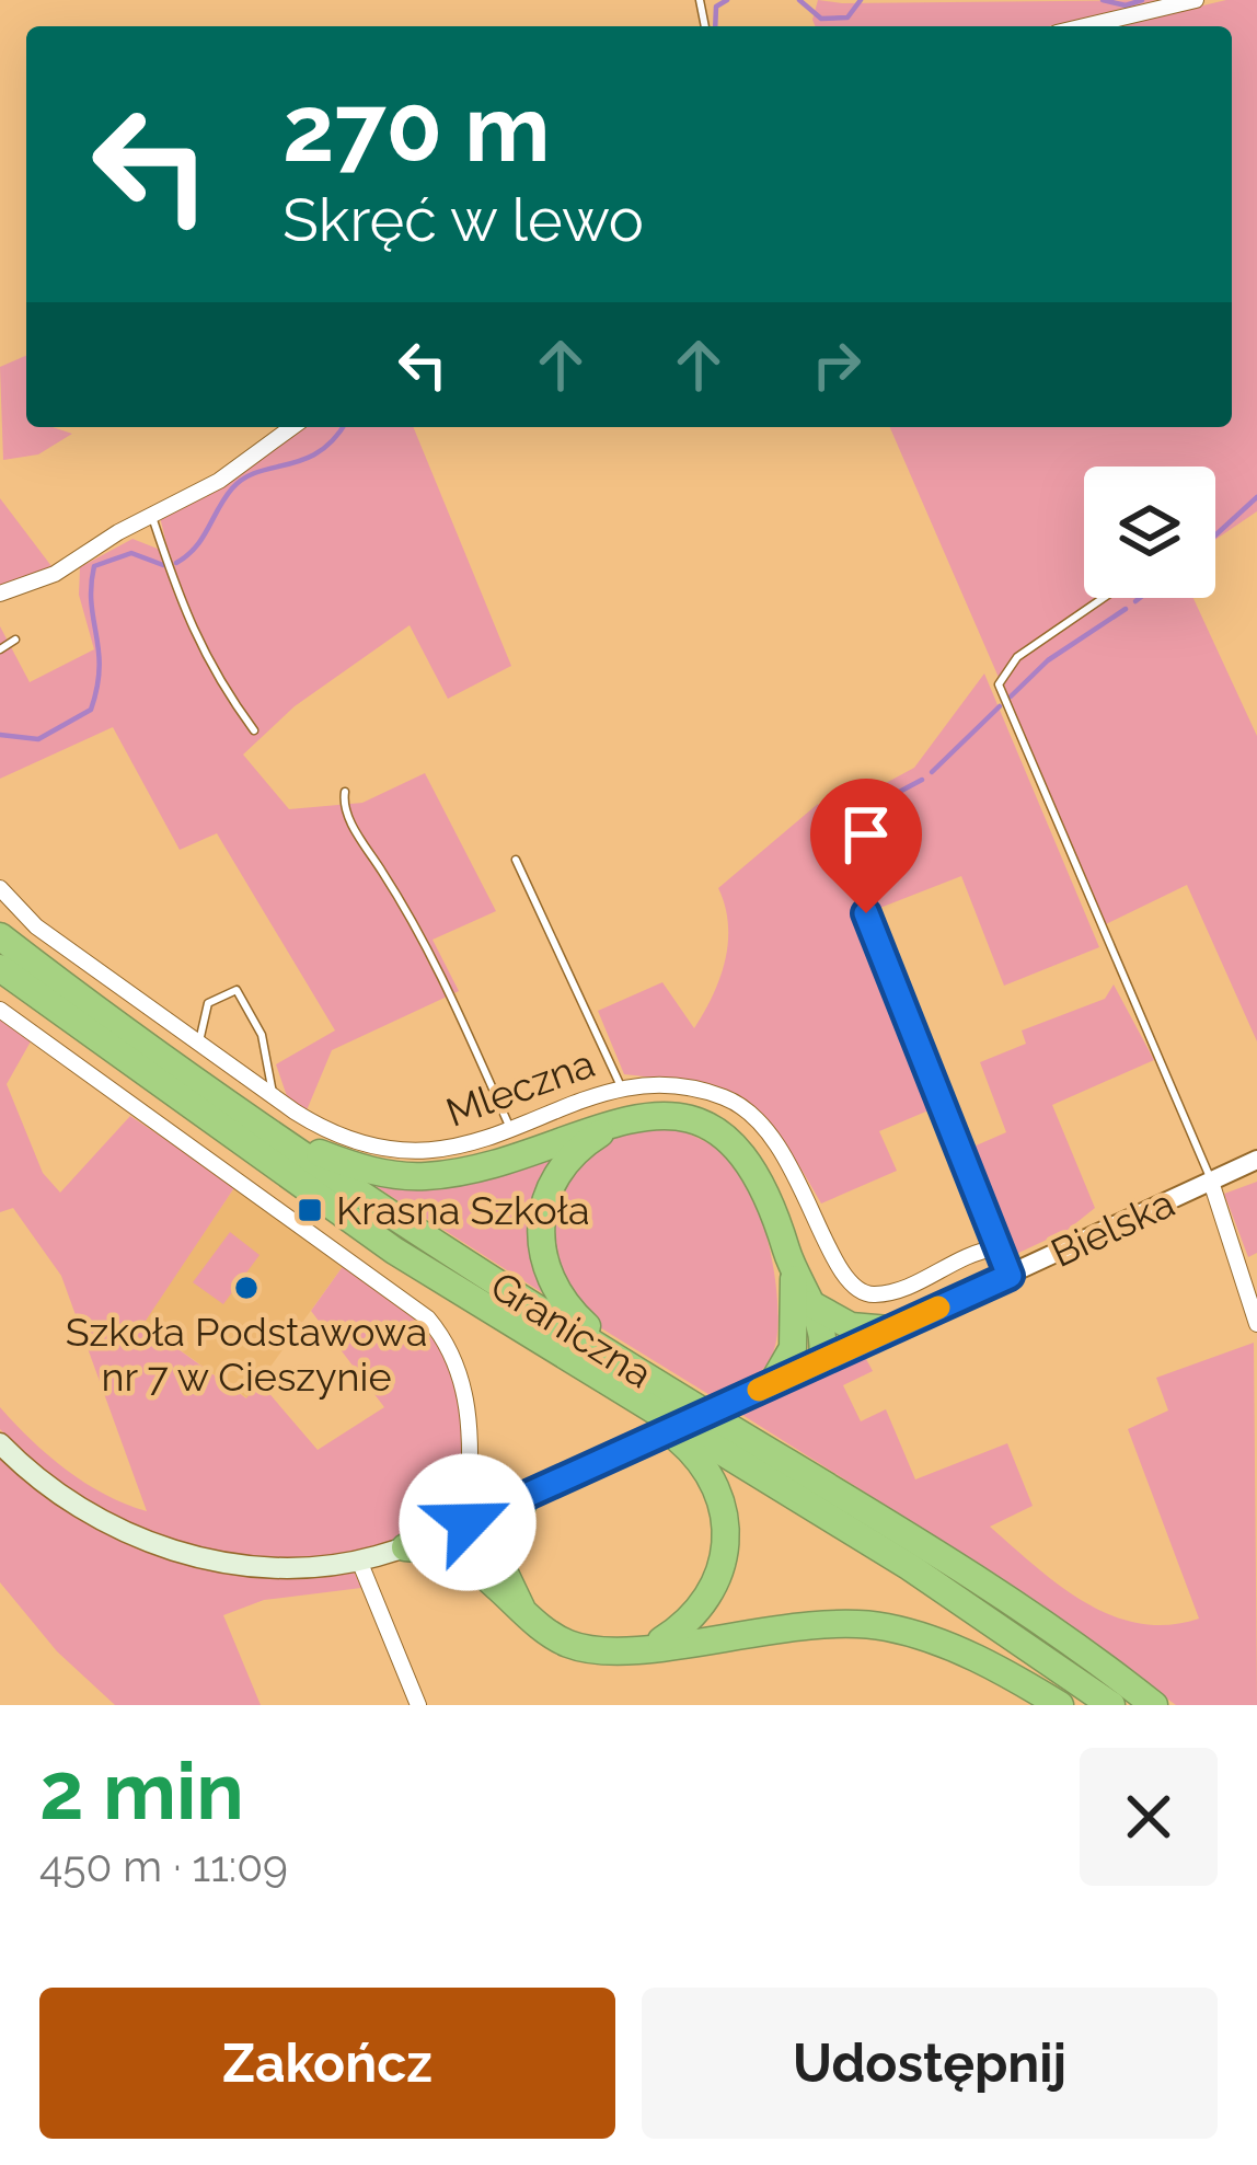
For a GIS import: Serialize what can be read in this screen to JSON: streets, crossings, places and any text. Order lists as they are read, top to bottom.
{
  "streets": {
    "highway": ["Graniczna"],
    "main road": ["Bielska"],
    "street": ["Mleczna"]
  },
  "places": {
    "transit": ["Krasna Szkoła"],
    "other": ["Szkoła Podstawowa nr 7 w Cieszynie"]
  },
  "page": {
    "turn": ["270 m", "Skręć w lewo"],
    "heading": ["2 min", "450 m · 11:09"],
    "buttons": ["Zakończ", "Udostępnij"]
  }
}
